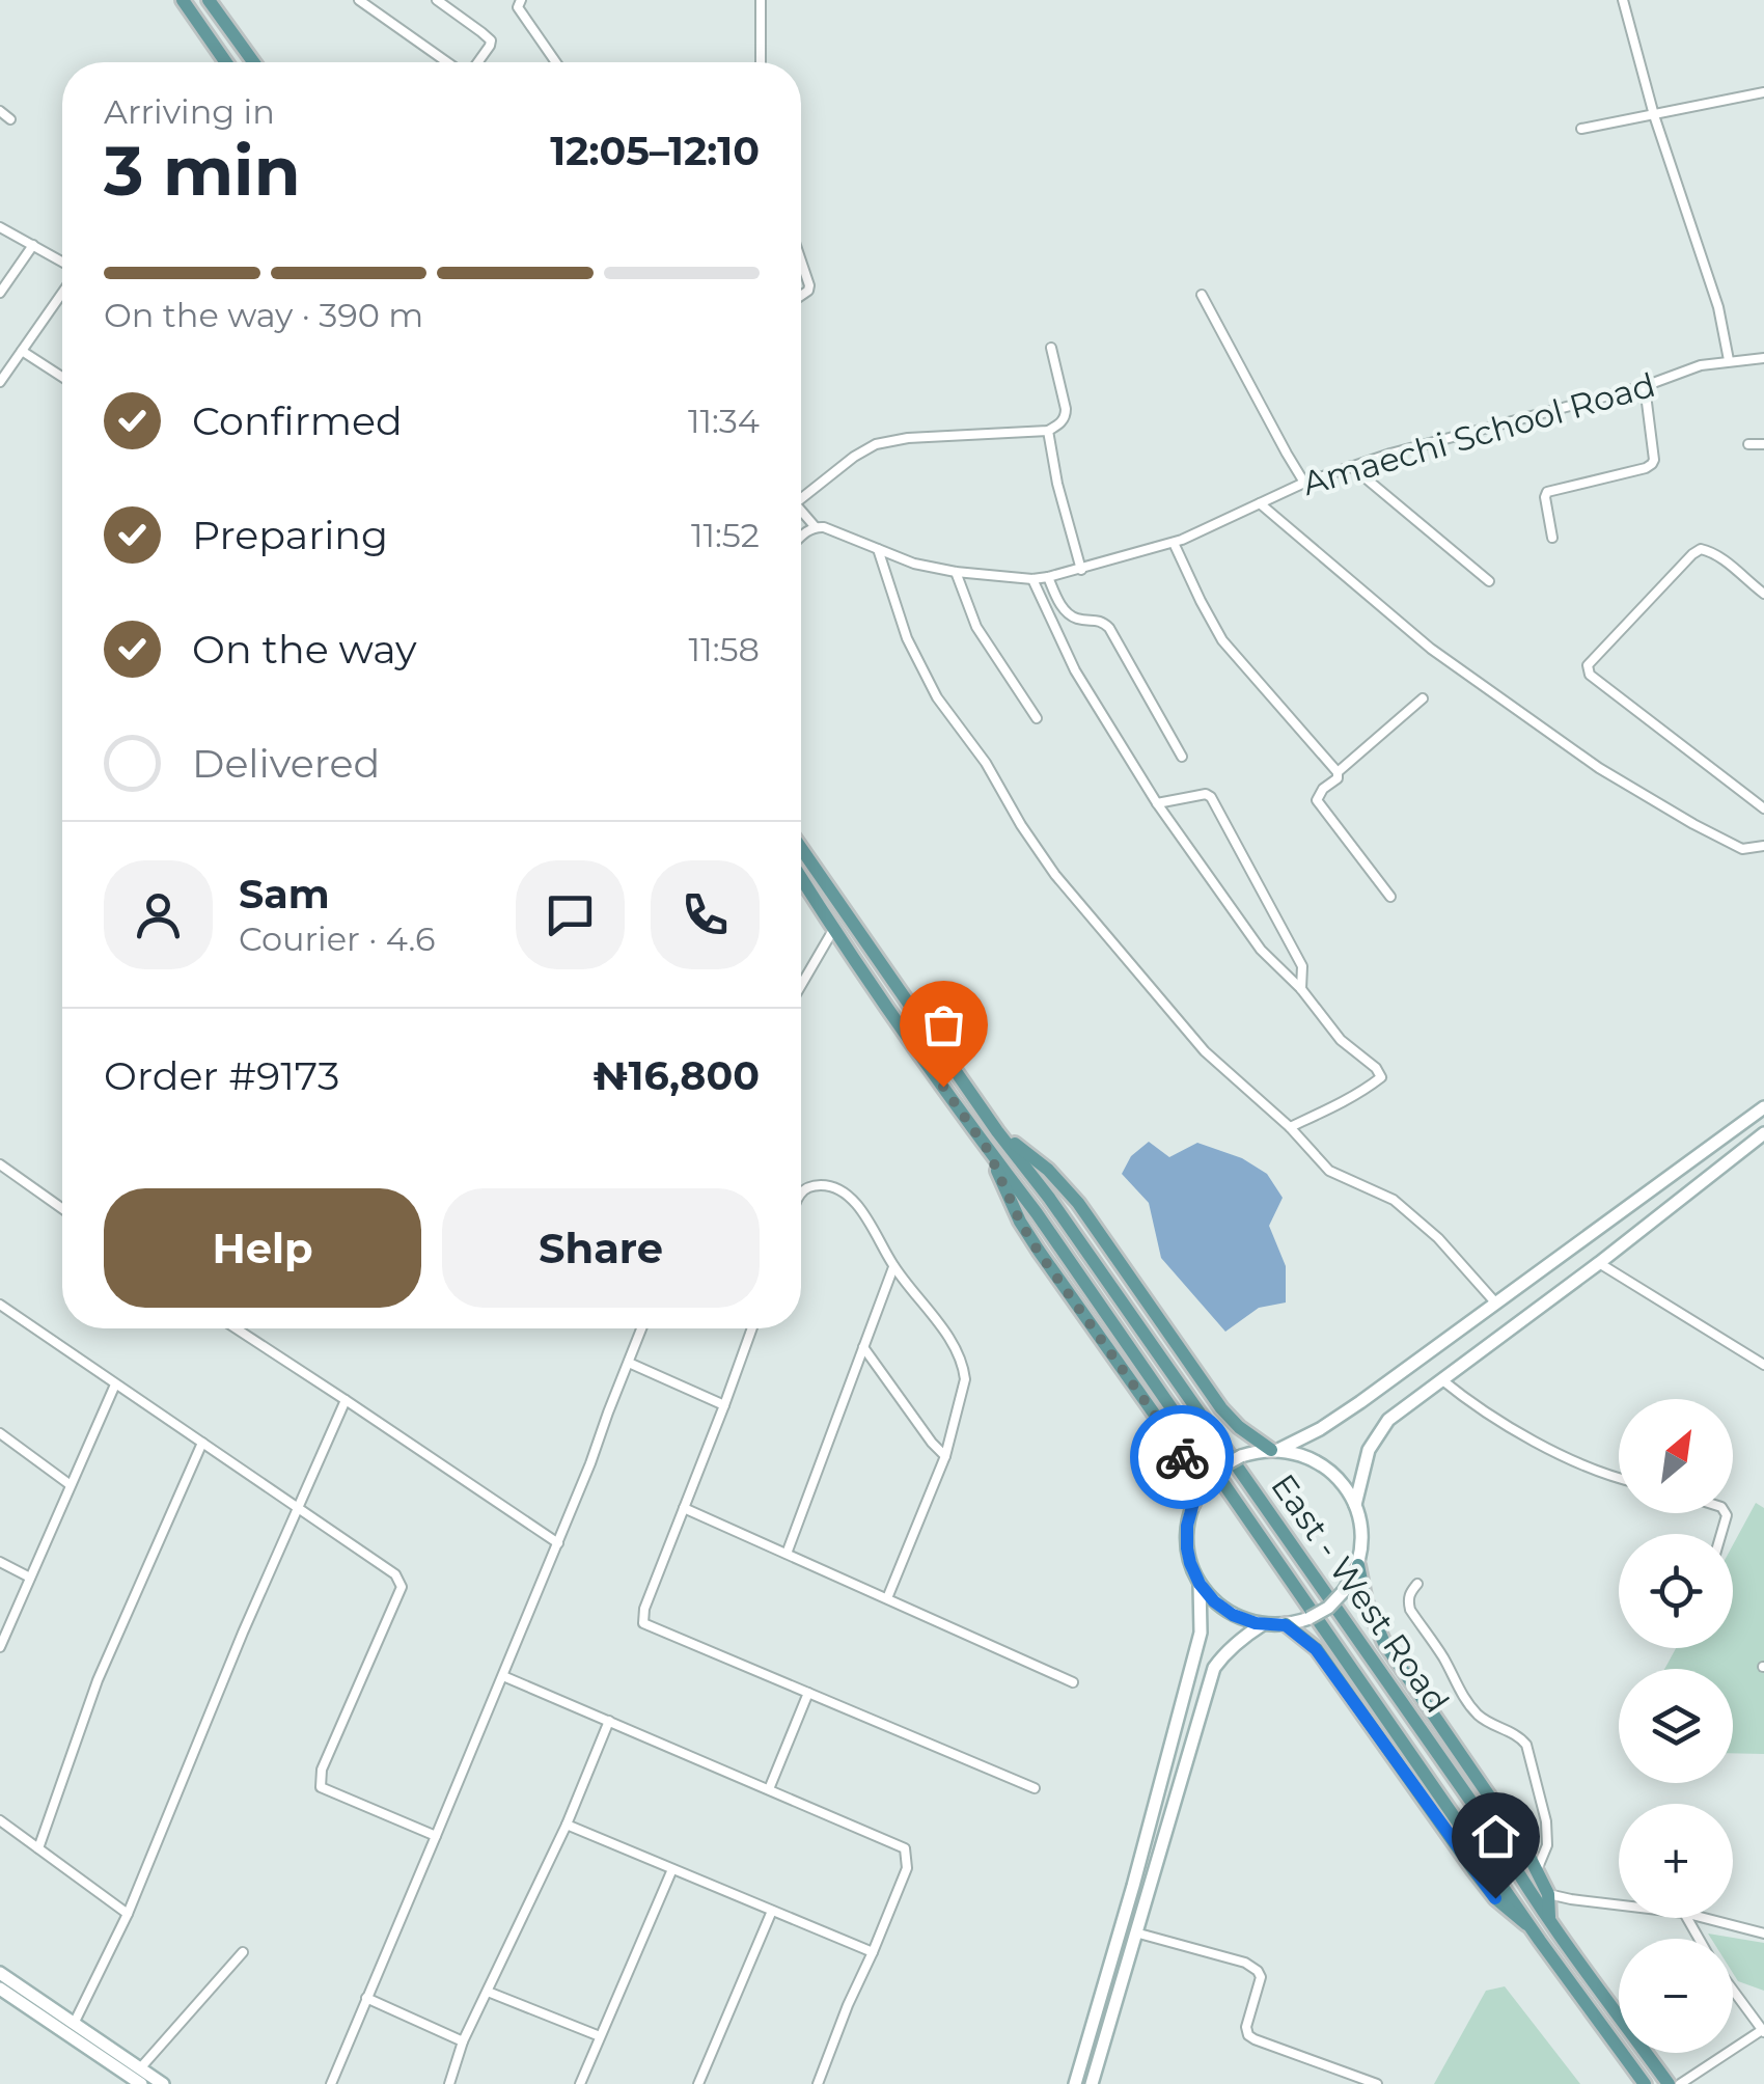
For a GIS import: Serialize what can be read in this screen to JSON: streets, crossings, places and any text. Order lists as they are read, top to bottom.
{
  "streets": {
    "main road": ["East - West Road"],
    "street": ["Amaechi School Road"]
  },
  "north": "top right",
  "page": {
    "heading": ["3 min", "Arriving in", "12:05–12:10"],
    "panel": [
      "Sam",
      "Courier · 4.6",
      "Order #9173",
      "₦16,800"
    ],
    "bar": "On the way · 390 m",
    "list": [
      ["Confirmed", "11:34"],
      ["Preparing", "11:52"],
      ["On the way", "11:58"],
      "Delivered"
    ],
    "buttons": ["Help", "Share"],
    "map_buttons": ["+", "−"]
  }
}
